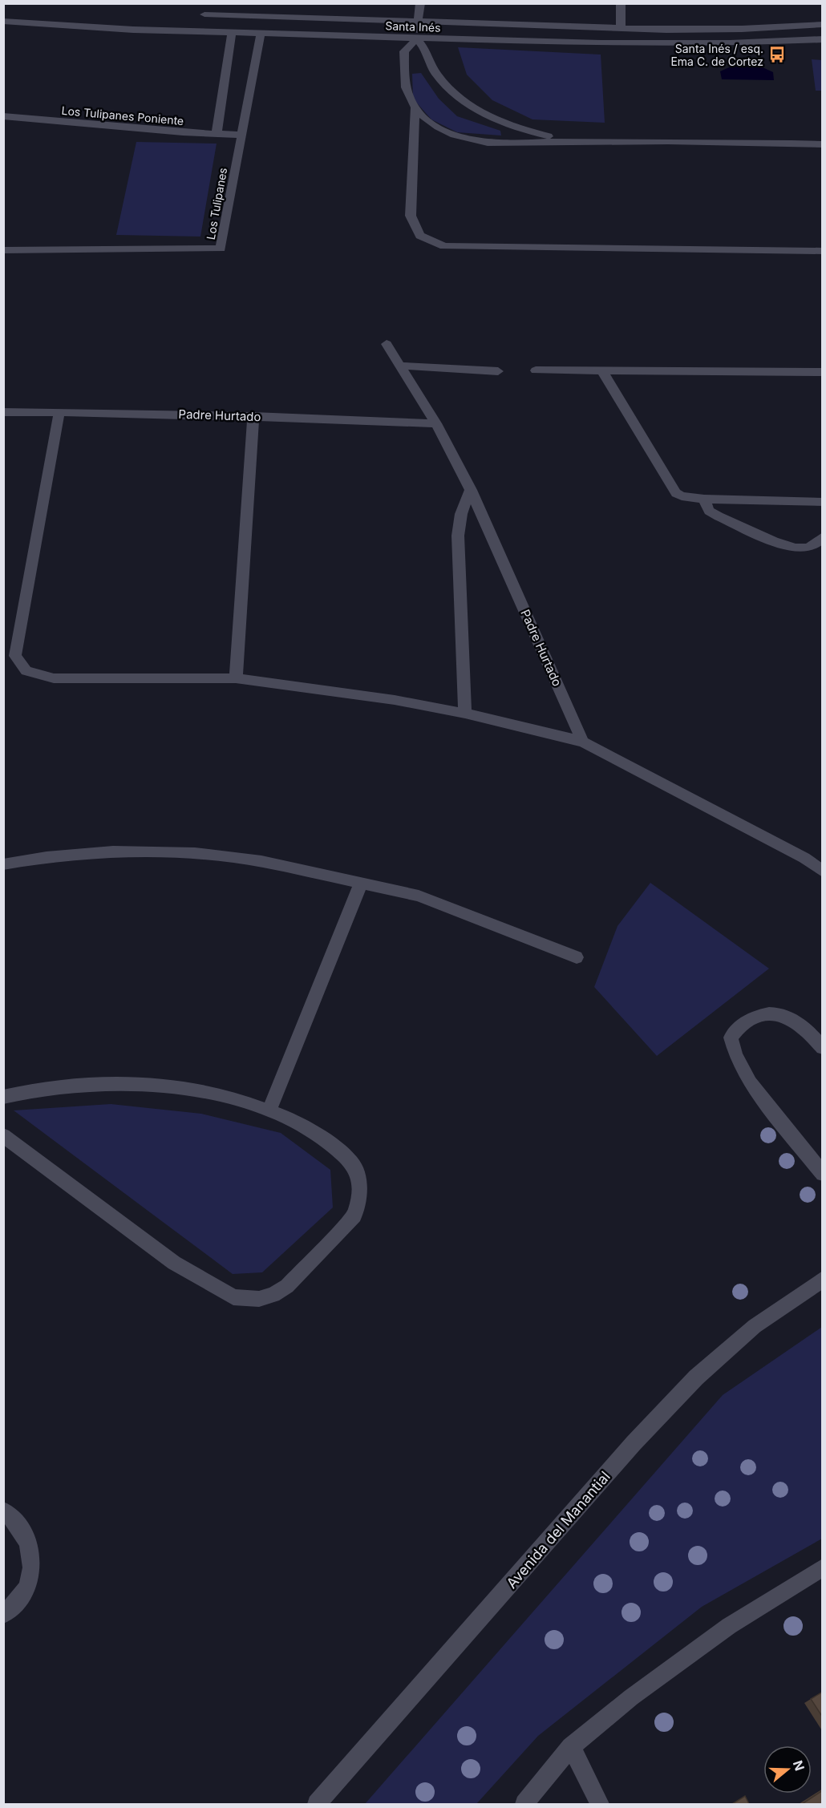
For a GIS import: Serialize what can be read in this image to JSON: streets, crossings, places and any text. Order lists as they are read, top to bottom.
{
  "streets": {
    "street": [
      "Santa Inés",
      "Los Tulipanes Poniente",
      "Los Tulipanes",
      "Padre Hurtado",
      "Avenida del Manantial"
    ]
  },
  "crossings": [
    ["Santa Inés", "Los Tulipanes"],
    ["Los Tulipanes Poniente", "Los Tulipanes"]
  ],
  "places": {
    "bus stop": ["Santa Inés / esq. Ema C. de Cortez"]
  },
  "north": "right"
}
